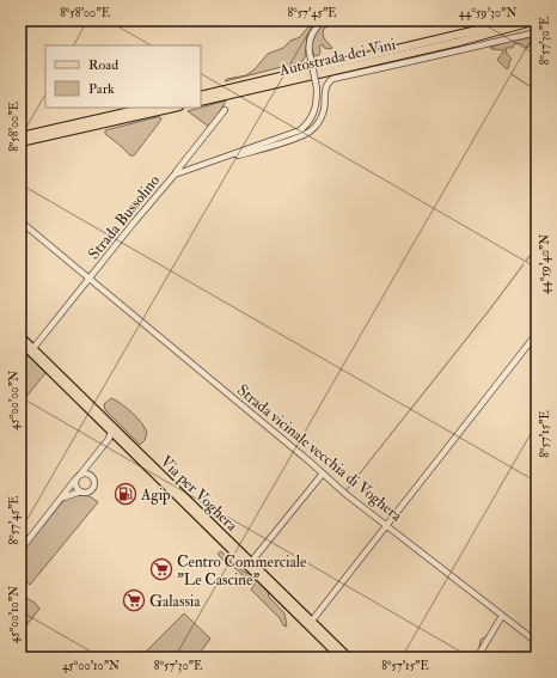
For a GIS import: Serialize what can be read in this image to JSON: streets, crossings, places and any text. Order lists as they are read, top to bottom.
{
  "streets": {
    "highway": ["Autostrada dei Vini"],
    "main road": ["Via per Voghera"],
    "street": ["Strada Bussolino", "Strada vicinale vecchia di Voghera"]
  },
  "crossings": [
    ["Strada Bussolino", "Strada vicinale vecchia di Voghera"],
    ["Strada Bussolino", "Via per Voghera"]
  ],
  "places": {
    "fuel station": ["Agip"],
    "supermarket": ["Centro Commerciale \"Le Cascine\"", "Galassia"]
  },
  "legend": ["Road", "Park"],
  "coordinates": [
    "8°58'00\"E",
    "8°57'45\"E",
    "44°59'30\"N",
    "8°57'30\"E",
    "44°59'40\"N",
    "45°00'00\"N",
    "8°57'15\"E",
    "45°00'10\"N"
  ]
}
